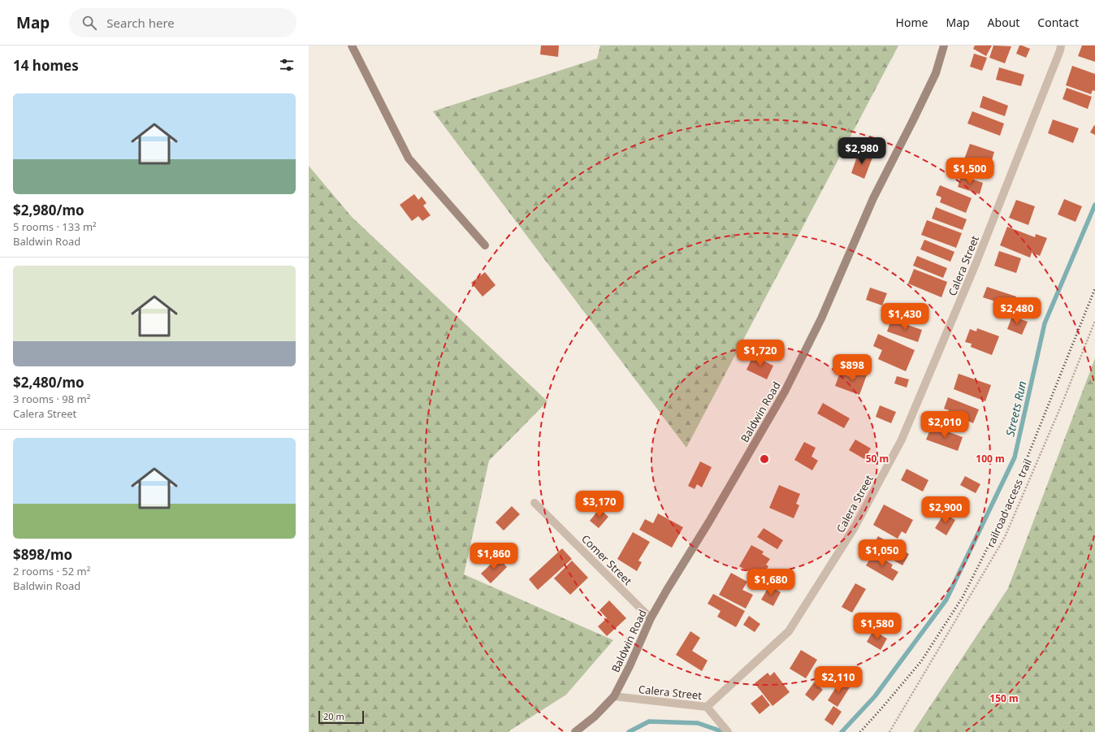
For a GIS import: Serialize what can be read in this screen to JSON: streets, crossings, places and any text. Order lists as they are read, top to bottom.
{
  "streets": {
    "main road": ["Baldwin Road"],
    "street": ["Calera Street", "Comer Street"],
    "path": ["railroad access trail"]
  },
  "crossings": [
    ["Calera Street", "Baldwin Road"],
    ["Baldwin Road", "Comer Street"]
  ],
  "water": ["Streets Run"],
  "scale_bar": "20 m",
  "page": {
    "header": "Map",
    "search": "Search here",
    "nav": [
      "Home",
      "Map",
      "About",
      "Contact"
    ],
    "heading": "14 homes",
    "list": [
      {
        "name": "$2,980/mo",
        "note": "5 rooms · 133 m² · Baldwin Road"
      },
      {
        "name": "$2,480/mo",
        "note": "3 rooms · 98 m² · Calera Street"
      },
      {
        "name": "$898/mo",
        "note": "2 rooms · 52 m² · Baldwin Road"
      }
    ],
    "price": [
      "$2,980",
      "$1,500",
      "$2,480",
      "$1,430",
      "$1,720",
      "$898",
      "$2,010",
      "$3,170",
      "$2,900",
      "$1,050",
      "$1,860",
      "$1,680",
      "$1,580",
      "$2,110"
    ],
    "scale": "20 m"
  },
  "rings": ["50 m", "100 m", "150 m"]
}
